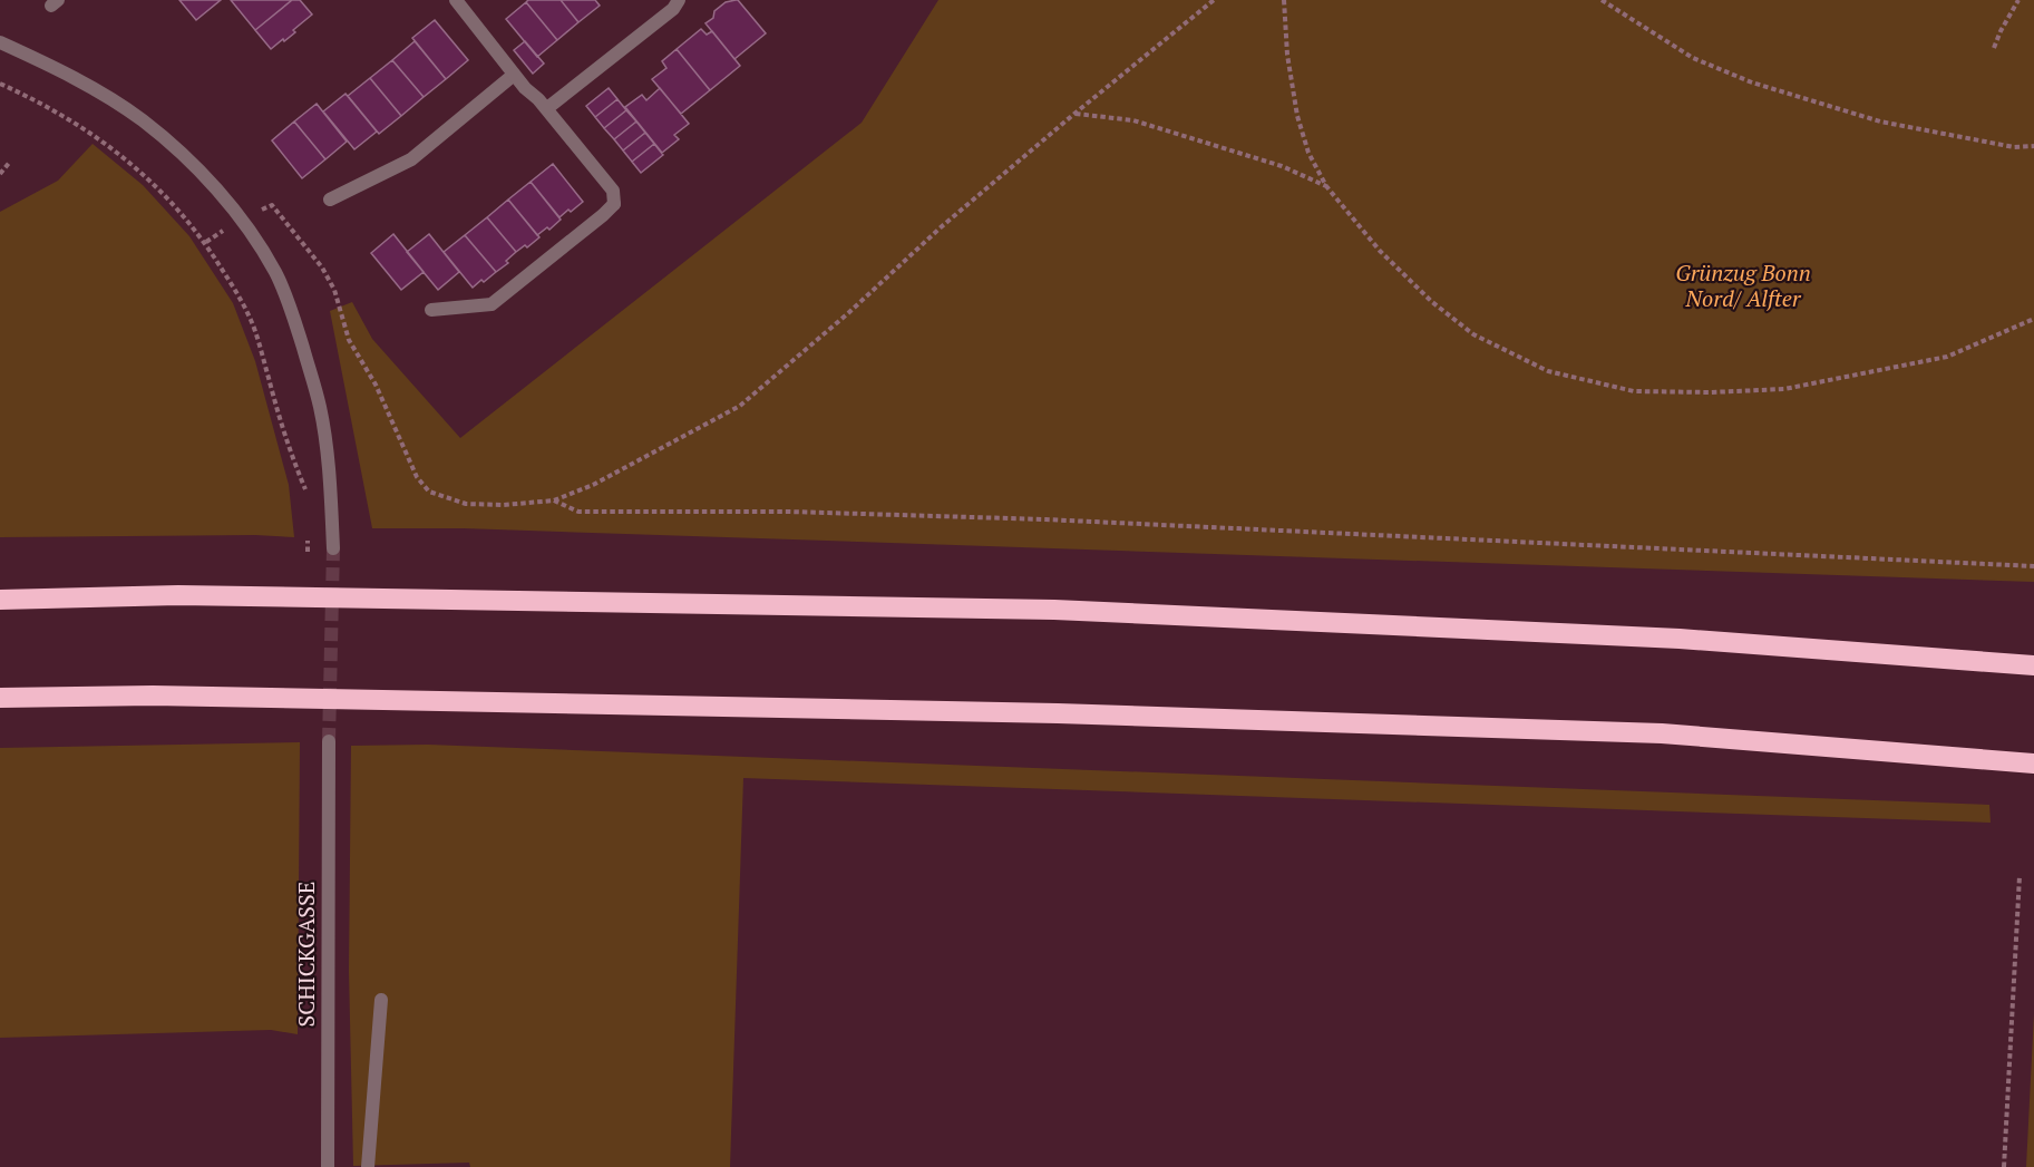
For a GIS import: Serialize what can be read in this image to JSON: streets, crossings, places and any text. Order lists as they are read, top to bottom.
{
  "streets": {
    "street": ["SCHICKGASSE"]
  },
  "parks": ["Grünzug Bonn Nord/ Alfter"]
}
